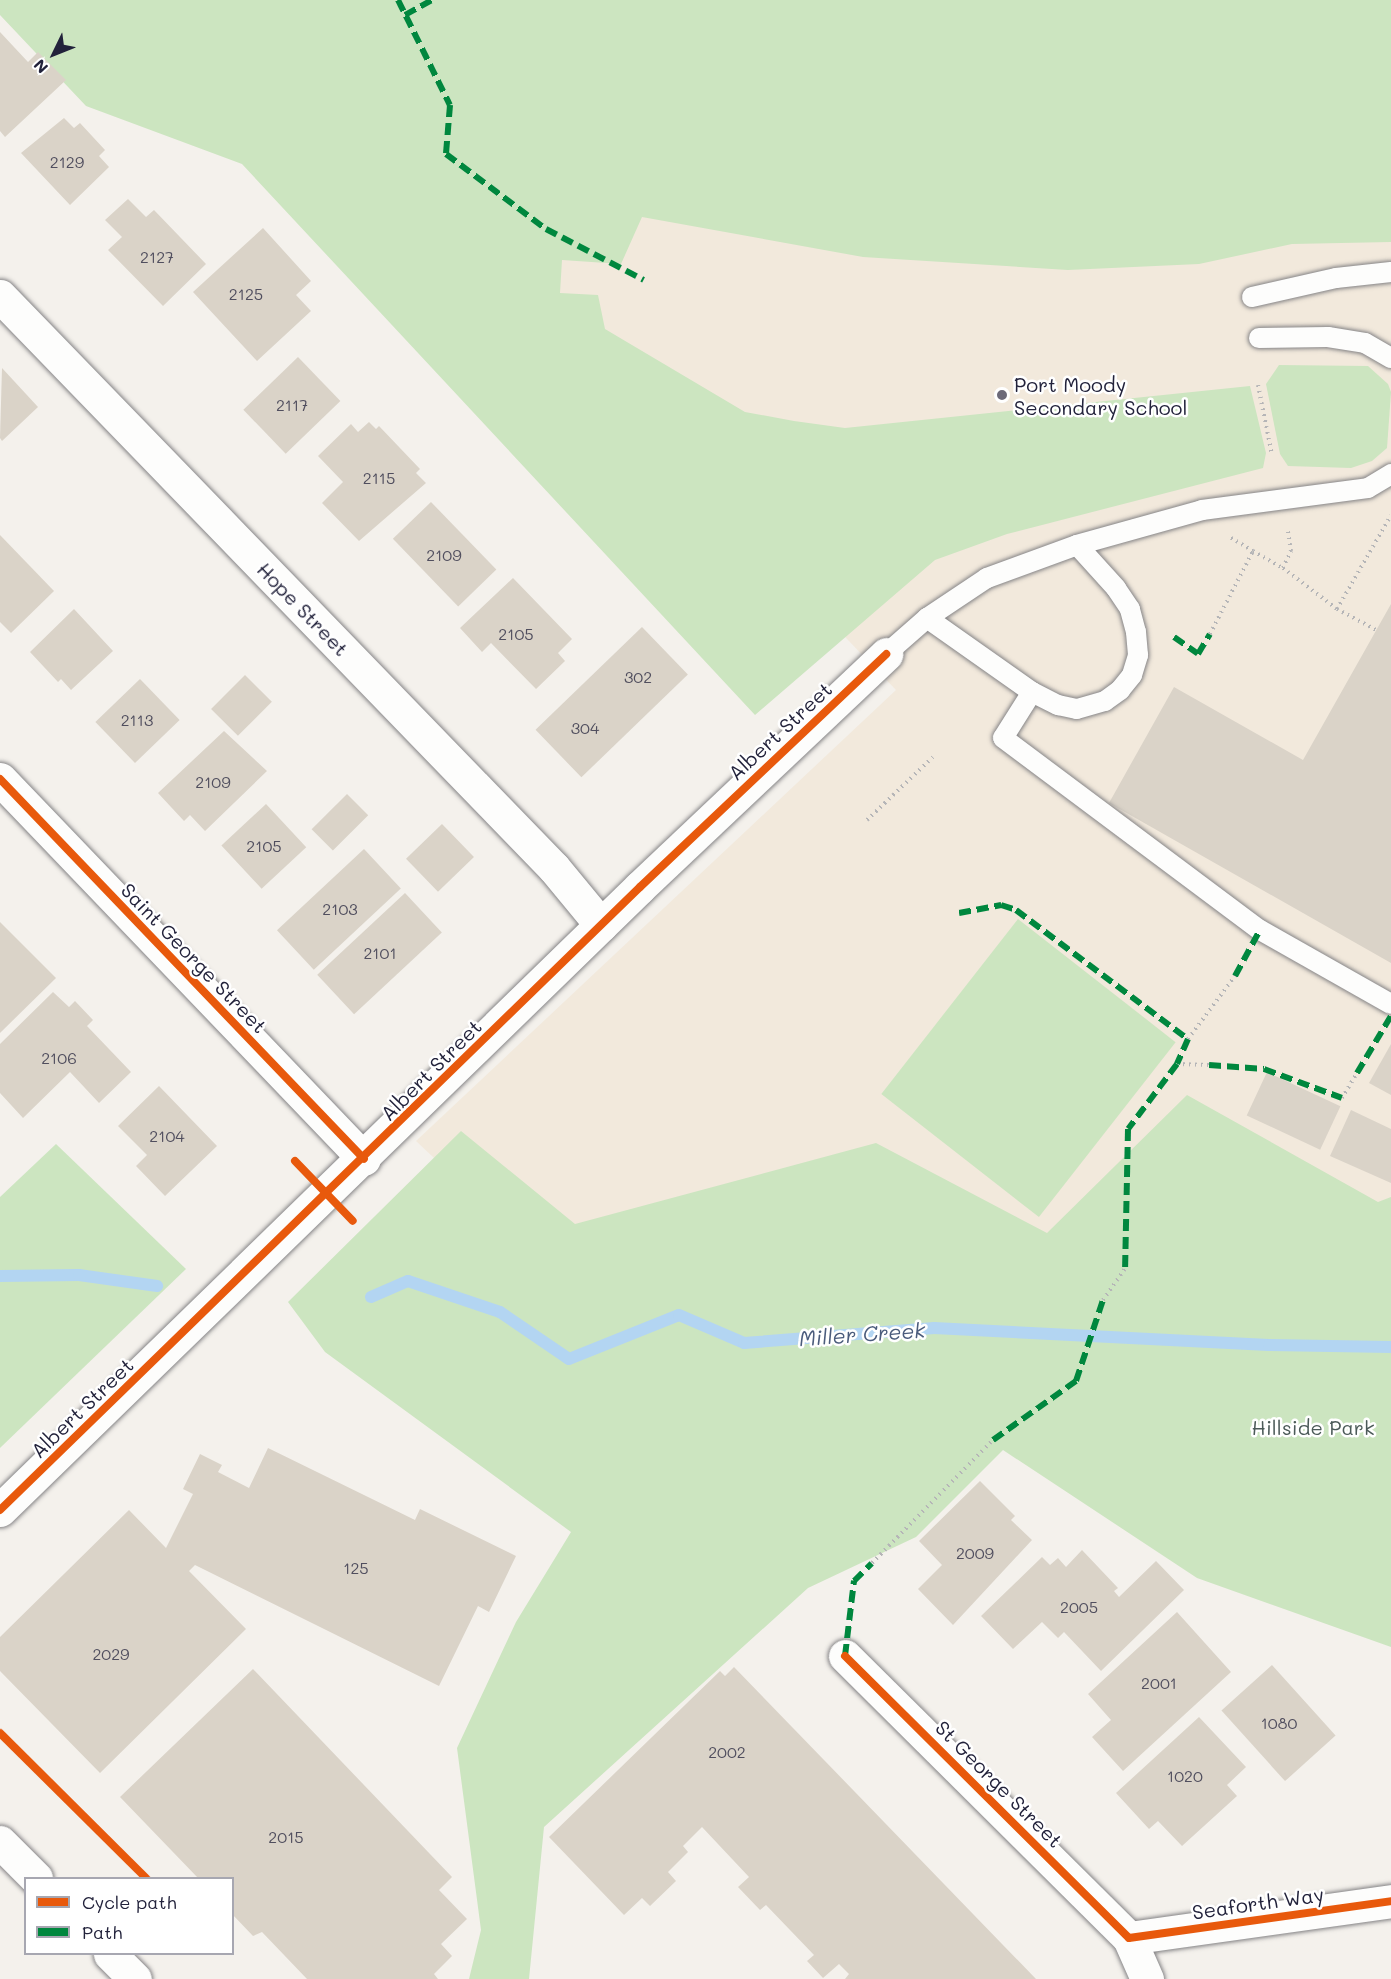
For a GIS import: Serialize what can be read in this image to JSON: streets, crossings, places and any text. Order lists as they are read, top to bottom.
{
  "streets": {
    "street": [
      "Hope Street",
      "Albert Street",
      "Saint George Street",
      "St George Street",
      "Seaforth Way"
    ]
  },
  "crossings": [
    ["Hope Street", "Albert Street"],
    ["Albert Street", "Saint George Street"],
    ["St George Street", "Seaforth Way"]
  ],
  "water": ["Miller Creek"],
  "parks": ["Hillside Park"],
  "places": ["Port Moody Secondary School"],
  "house_numbers": [
    "2129",
    "2127",
    "2125",
    "2117",
    "2115",
    "2109",
    "2105",
    "302",
    "2113",
    "304",
    "2109",
    "2105",
    "2103",
    "2101",
    "2106",
    "2104",
    "2009",
    "125",
    "2005",
    "2029",
    "2001",
    "1080",
    "2002",
    "1020",
    "2015"
  ],
  "legend": ["Cycle path", "Path"],
  "north": "bottom left"
}
